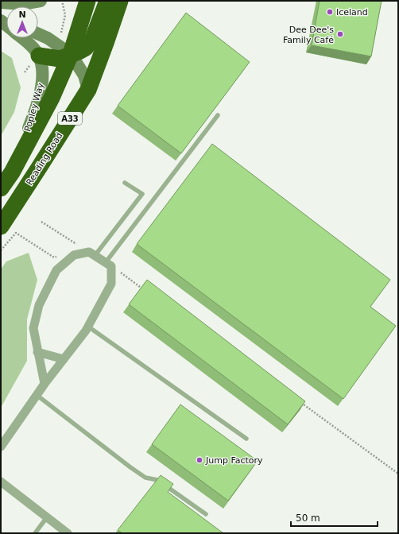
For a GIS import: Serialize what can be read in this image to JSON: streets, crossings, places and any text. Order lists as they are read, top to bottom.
{
  "streets": {
    "highway": ["A33", "Reading Road"],
    "street": ["Popley Way"]
  },
  "crossings": [
    ["Popley Way", "A33"]
  ],
  "places": ["Iceland", "Dee Dee's Family Café", "Jump Factory"],
  "scale_bar": "50 m",
  "north": "top"
}
